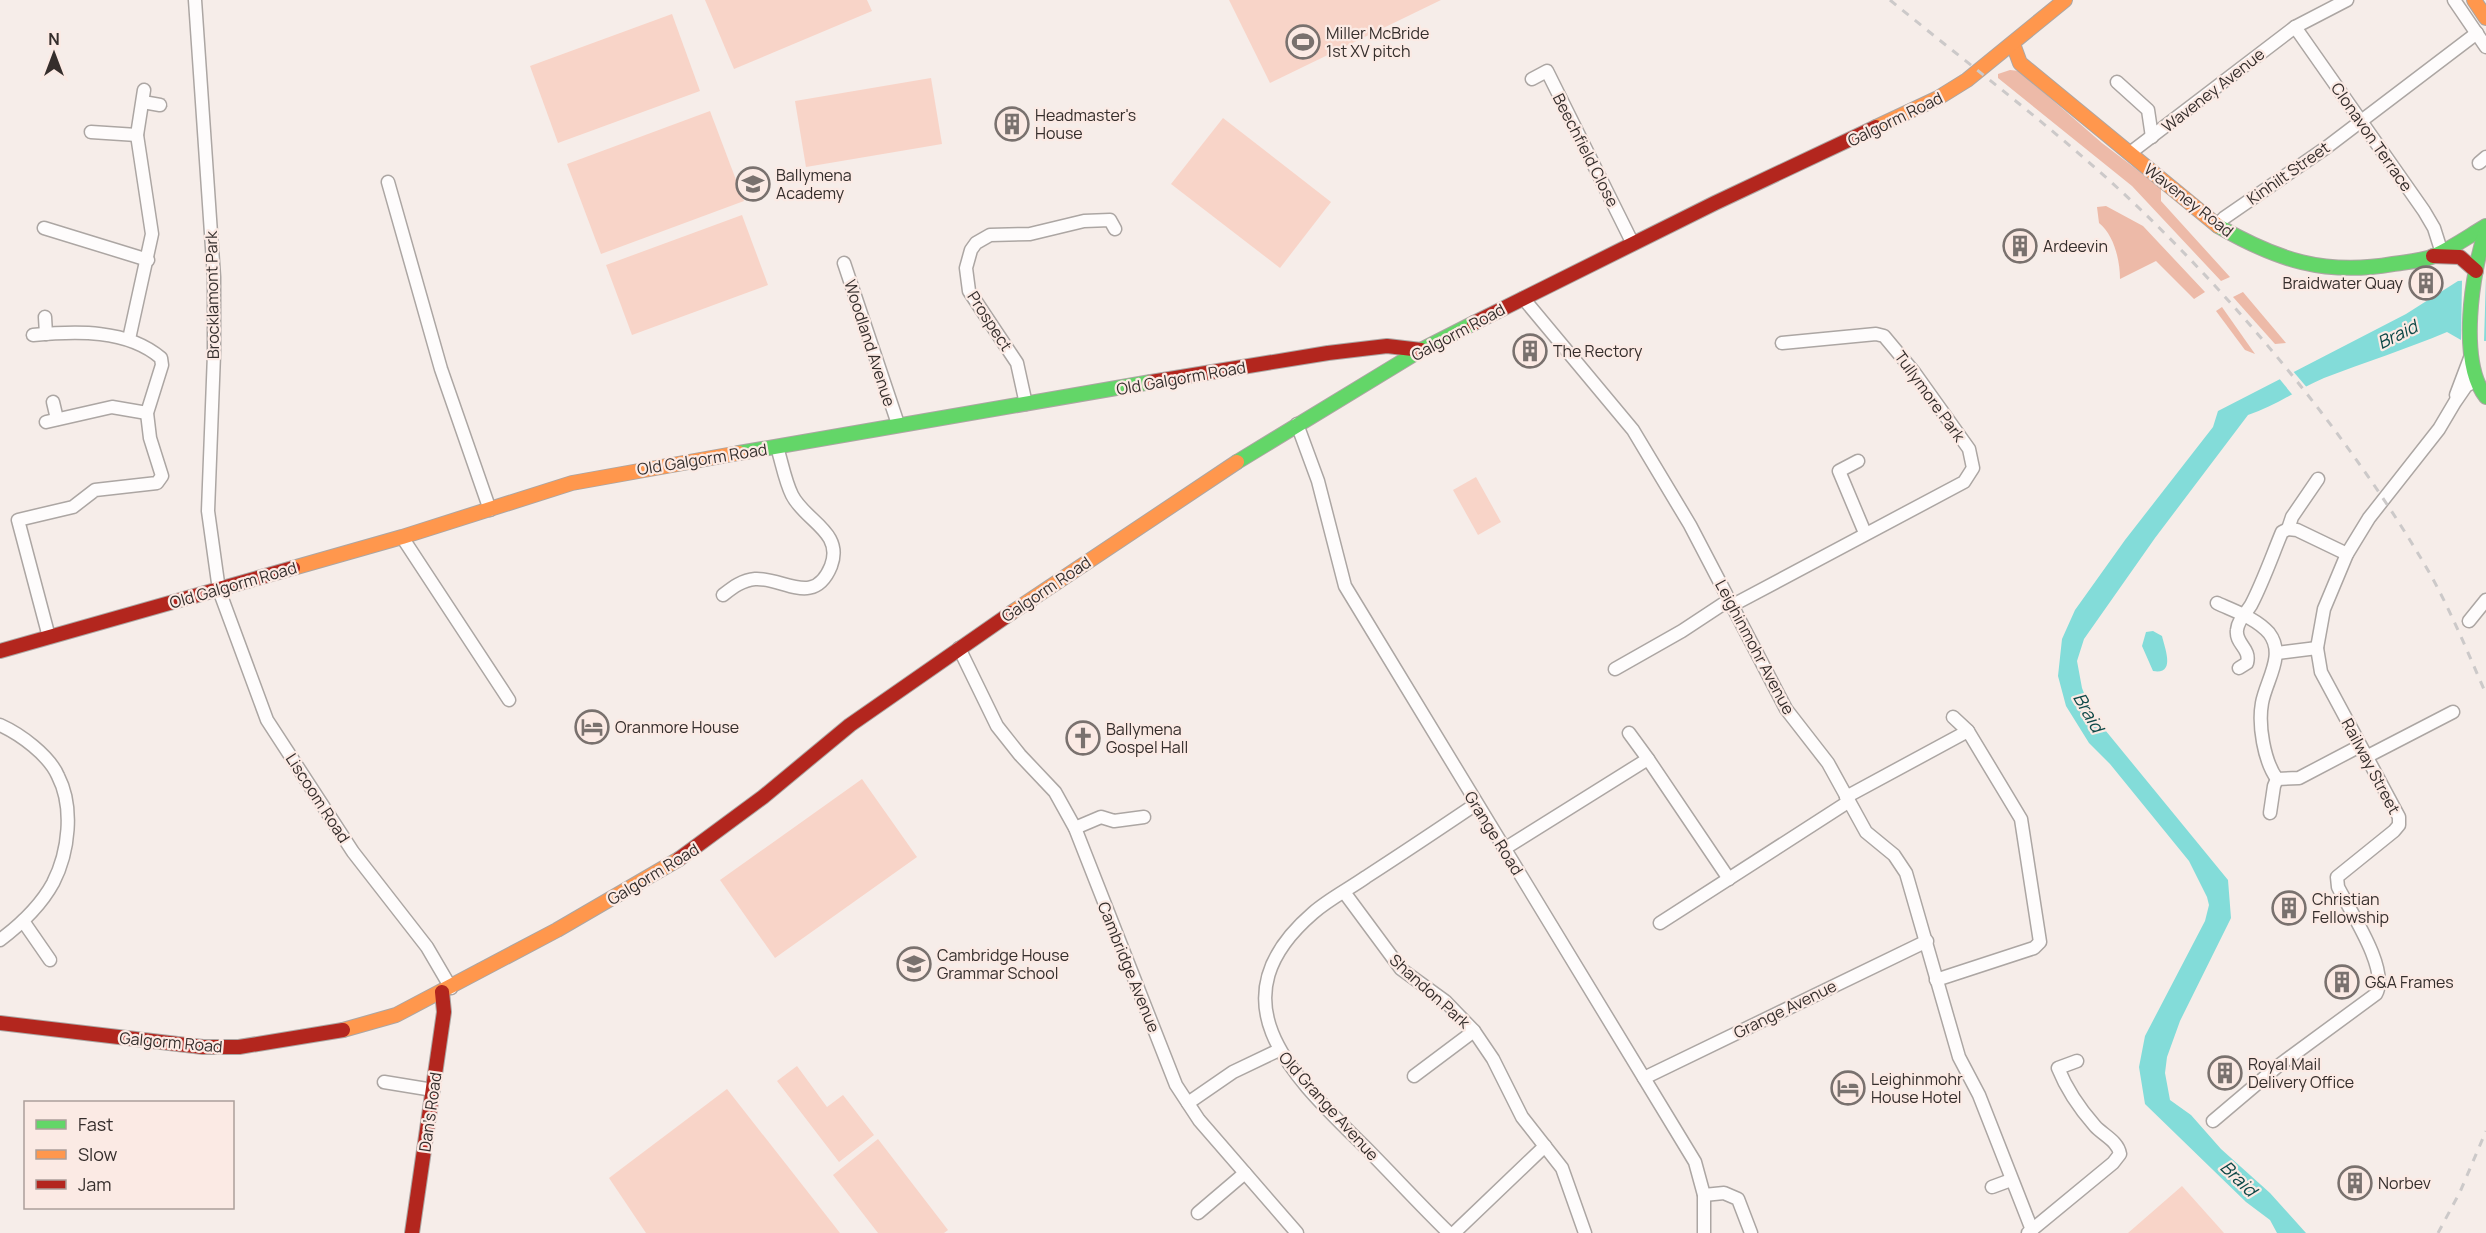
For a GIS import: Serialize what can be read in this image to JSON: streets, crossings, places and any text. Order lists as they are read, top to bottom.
{
  "streets": {
    "main road": [
      "Galgorm Road",
      "Waveney Road",
      "Old Galgorm Road",
      "Dan's Road"
    ],
    "street": [
      "Waveney Avenue",
      "Clonavon Terrace",
      "Beechfield Close",
      "Kinhilt Street",
      "Brocklamont Park",
      "Prospect",
      "Woodland Avenue",
      "Tullymore Park",
      "Leighinmohr Avenue",
      "Railway Street",
      "Liscoom Road",
      "Grange Road",
      "Cambridge Avenue",
      "Shandon Park",
      "Grange Avenue",
      "Old Grange Avenue"
    ]
  },
  "crossings": [
    ["Waveney Avenue", "Clonavon Terrace"],
    ["Waveney Avenue", "Waveney Road"],
    ["Galgorm Road", "Beechfield Close"],
    ["Galgorm Road", "Waveney Road"],
    ["Galgorm Road", "Old Galgorm Road"],
    ["Galgorm Road", "Leighinmohr Avenue"],
    ["Galgorm Road", "Liscoom Road"],
    ["Galgorm Road", "Grange Road"],
    ["Galgorm Road", "Cambridge Avenue"],
    ["Galgorm Road", "Dan's Road"],
    ["Clonavon Terrace", "Kinhilt Street"],
    ["Clonavon Terrace", "Waveney Road"],
    ["Kinhilt Street", "Waveney Road"],
    ["Brocklamont Park", "Old Galgorm Road"],
    ["Brocklamont Park", "Liscoom Road"],
    ["Prospect", "Old Galgorm Road"],
    ["Woodland Avenue", "Old Galgorm Road"],
    ["Old Galgorm Road", "Liscoom Road"],
    ["Tullymore Park", "Leighinmohr Avenue"],
    ["Leighinmohr Avenue", "Grange Avenue"],
    ["Liscoom Road", "Dan's Road"],
    ["Grange Road", "Grange Avenue"],
    ["Grange Road", "Old Grange Avenue"],
    ["Shandon Park", "Old Grange Avenue"]
  ],
  "water": ["Braid"],
  "places": {
    "sports": ["Miller McBride 1st XV pitch"],
    "building": [
      "Headmaster's House",
      "Ardeevin",
      "Braidwater Quay",
      "The Rectory",
      "Christian Fellowship",
      "G&A Frames",
      "Royal Mail Delivery Office",
      "Norbev"
    ],
    "school or university": ["Ballymena Academy", "Cambridge House Grammar School"],
    "hotel": ["Oranmore House", "Leighinmohr House Hotel"],
    "church": ["Ballymena Gospel Hall"]
  },
  "legend": ["Fast", "Slow", "Jam"],
  "north": "top"
}
